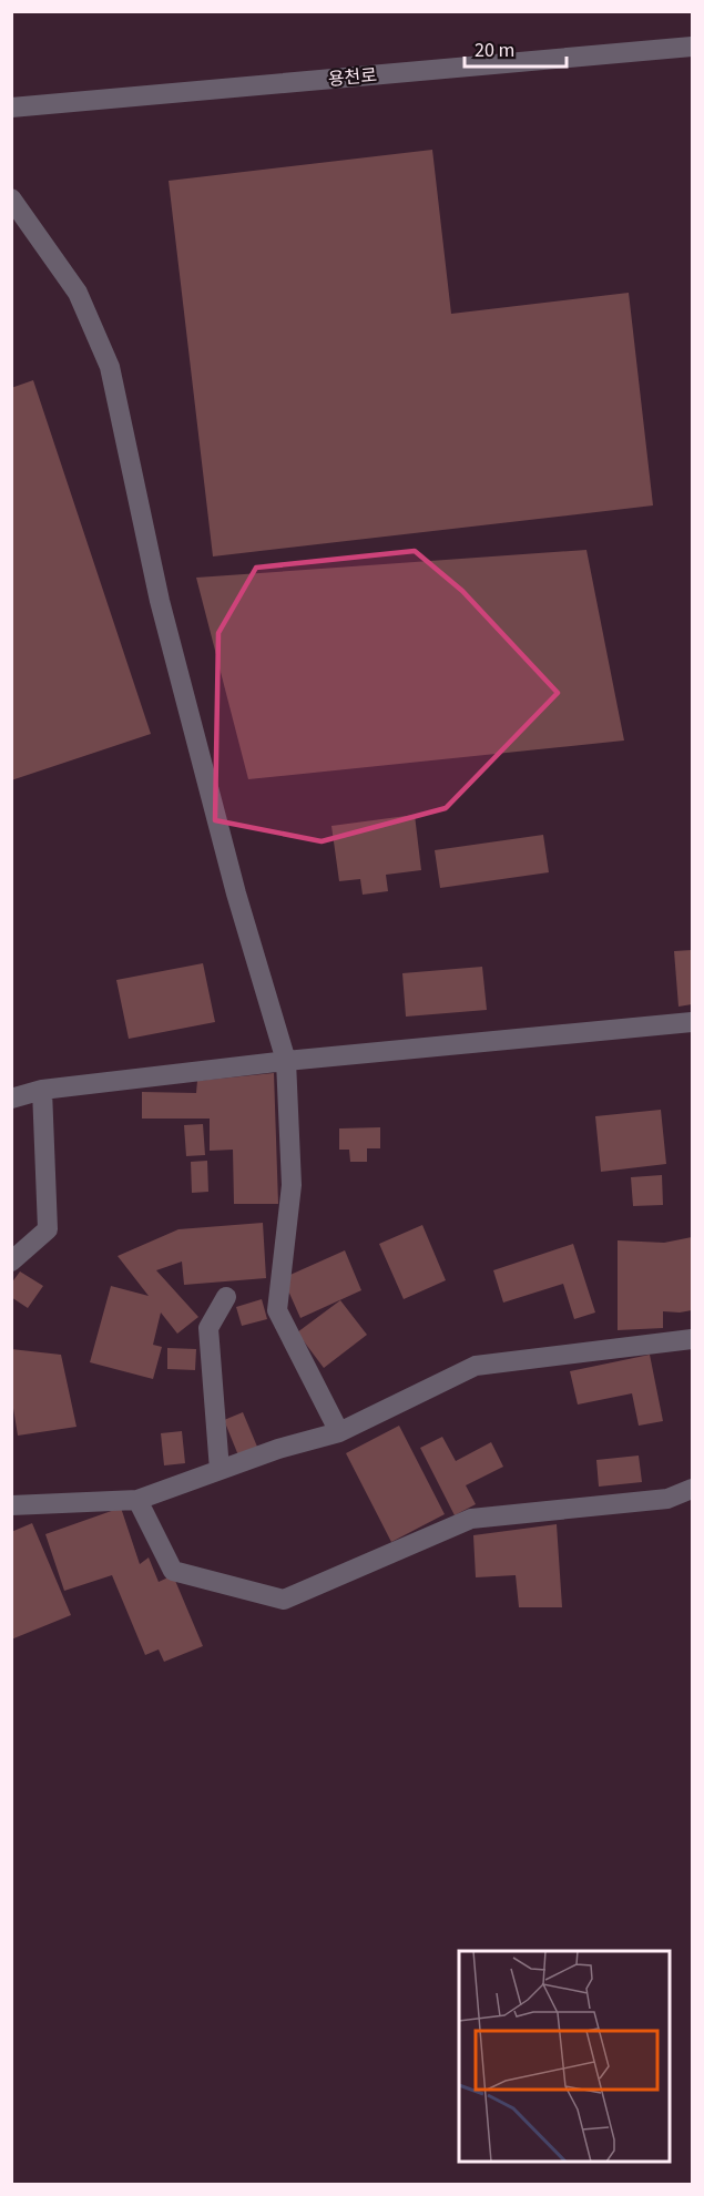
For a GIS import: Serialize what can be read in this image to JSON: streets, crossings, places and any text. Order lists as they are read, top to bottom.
{
  "streets": {
    "street": ["용천로"]
  },
  "scale_bar": "20 m"
}
